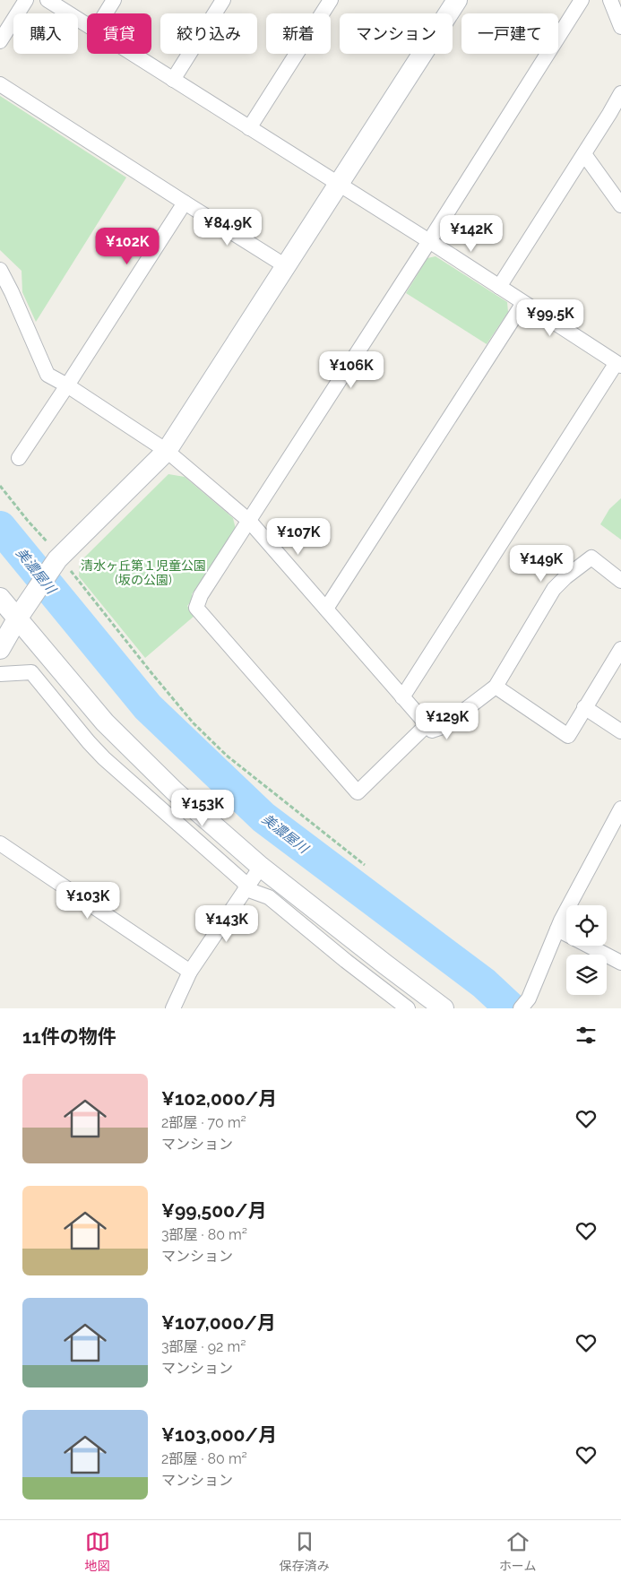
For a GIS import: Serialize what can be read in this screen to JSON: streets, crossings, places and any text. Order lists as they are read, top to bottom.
{
  "water": ["美濃屋川"],
  "parks": ["清水ヶ丘第１児童公園 (坂の公園)"],
  "page": {
    "chip": [
      "購入",
      "賃貸",
      "絞り込み",
      "新着",
      "マンション",
      "一戸建て"
    ],
    "price": [
      "¥84.9K",
      "¥142K",
      "¥102K",
      "¥99.5K",
      "¥106K",
      "¥107K",
      "¥149K",
      "¥129K",
      "¥153K",
      "¥103K",
      "¥143K"
    ],
    "heading": "11件の物件",
    "list": [
      {
        "name": "¥102,000/月",
        "note": "2部屋 · 70 m² · マンション"
      },
      {
        "name": "¥99,500/月",
        "note": "3部屋 · 80 m² · マンション"
      },
      {
        "name": "¥107,000/月",
        "note": "3部屋 · 92 m² · マンション"
      },
      {
        "name": "¥103,000/月",
        "note": "2部屋 · 80 m² · マンション"
      }
    ],
    "tabs": ["地図", "保存済み", "ホーム"]
  }
}
